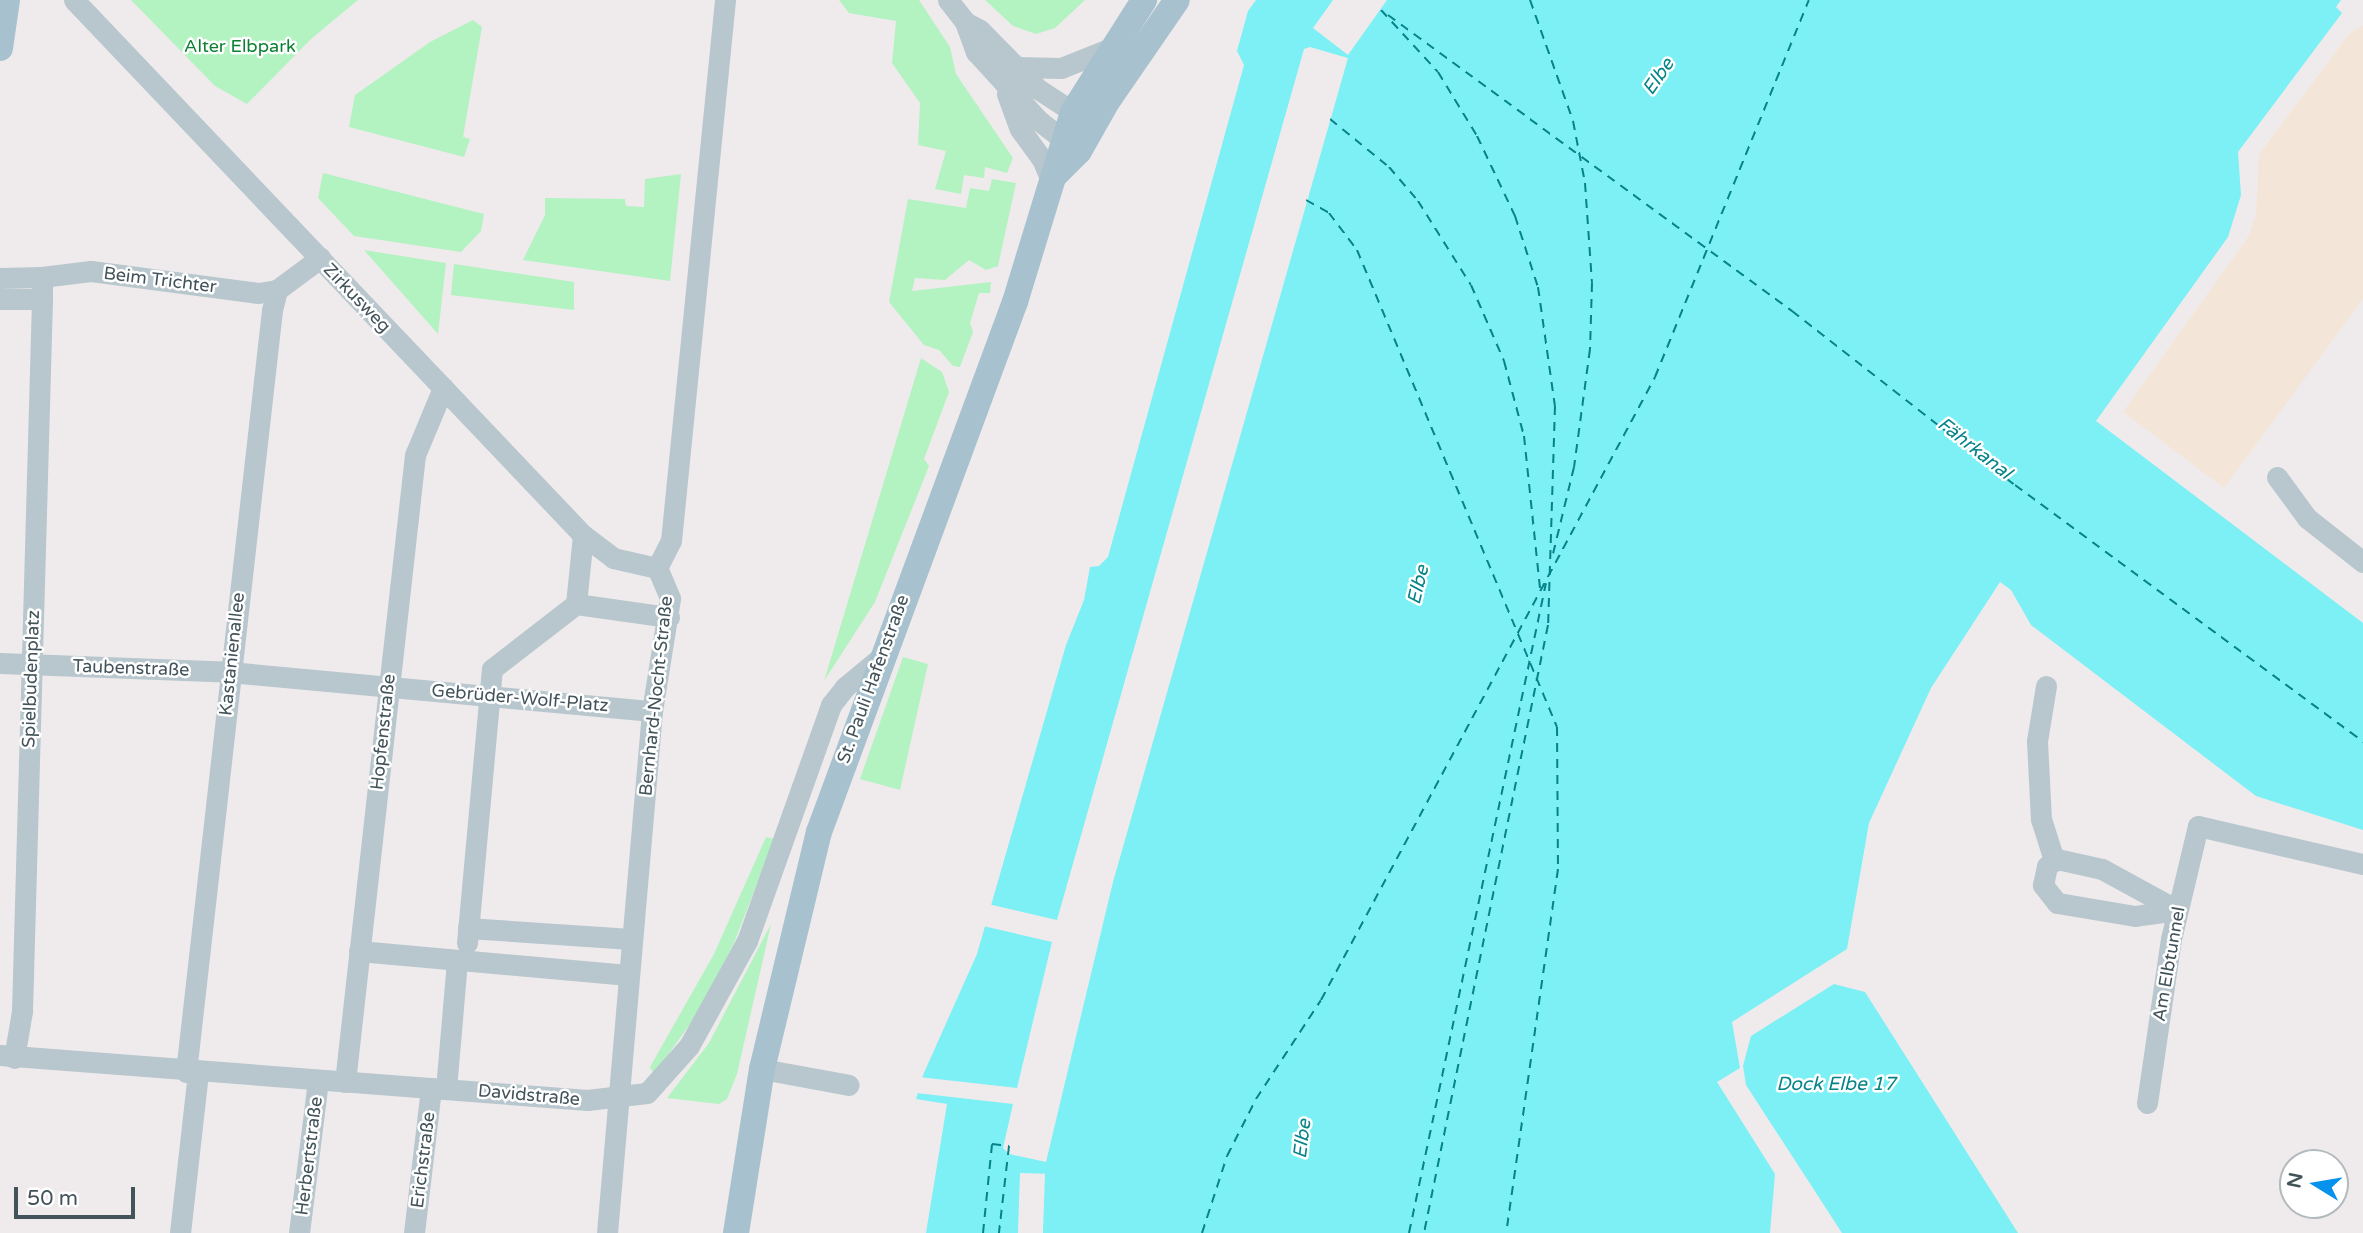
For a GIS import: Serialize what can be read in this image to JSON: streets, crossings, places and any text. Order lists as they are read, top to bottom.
{
  "streets": {
    "main road": ["St. Pauli Hafenstraße"],
    "street": [
      "Beim Trichter",
      "Zirkusweg",
      "Kastanienallee",
      "Taubenstraße",
      "Spielbudenplatz",
      "Bernhard-Nocht-Straße",
      "Gebrüder-Wolf-Platz",
      "Hopfenstraße",
      "Am Elbtunnel",
      "Davidstraße",
      "Herbertstraße",
      "Erichstraße"
    ]
  },
  "crossings": [
    ["Beim Trichter", "Kastanienallee"],
    ["Zirkusweg", "Bernhard-Nocht-Straße"],
    ["Zirkusweg", "Hopfenstraße"],
    ["Kastanienallee", "Taubenstraße"],
    ["Kastanienallee", "Davidstraße"],
    ["Taubenstraße", "Spielbudenplatz"],
    ["Taubenstraße", "Gebrüder-Wolf-Platz"],
    ["Taubenstraße", "Hopfenstraße"],
    ["Spielbudenplatz", "Davidstraße"],
    ["St. Pauli Hafenstraße", "Davidstraße"],
    ["Bernhard-Nocht-Straße", "Gebrüder-Wolf-Platz"],
    ["Bernhard-Nocht-Straße", "Davidstraße"],
    ["Gebrüder-Wolf-Platz", "Hopfenstraße"],
    ["Gebrüder-Wolf-Platz", "Erichstraße"],
    ["Hopfenstraße", "Davidstraße"],
    ["Davidstraße", "Herbertstraße"],
    ["Davidstraße", "Erichstraße"]
  ],
  "water": ["Elbe", "Fährkanal", "Dock Elbe 17"],
  "parks": ["Alter Elbpark"],
  "scale_bar": "50 m",
  "north": "left"
}
